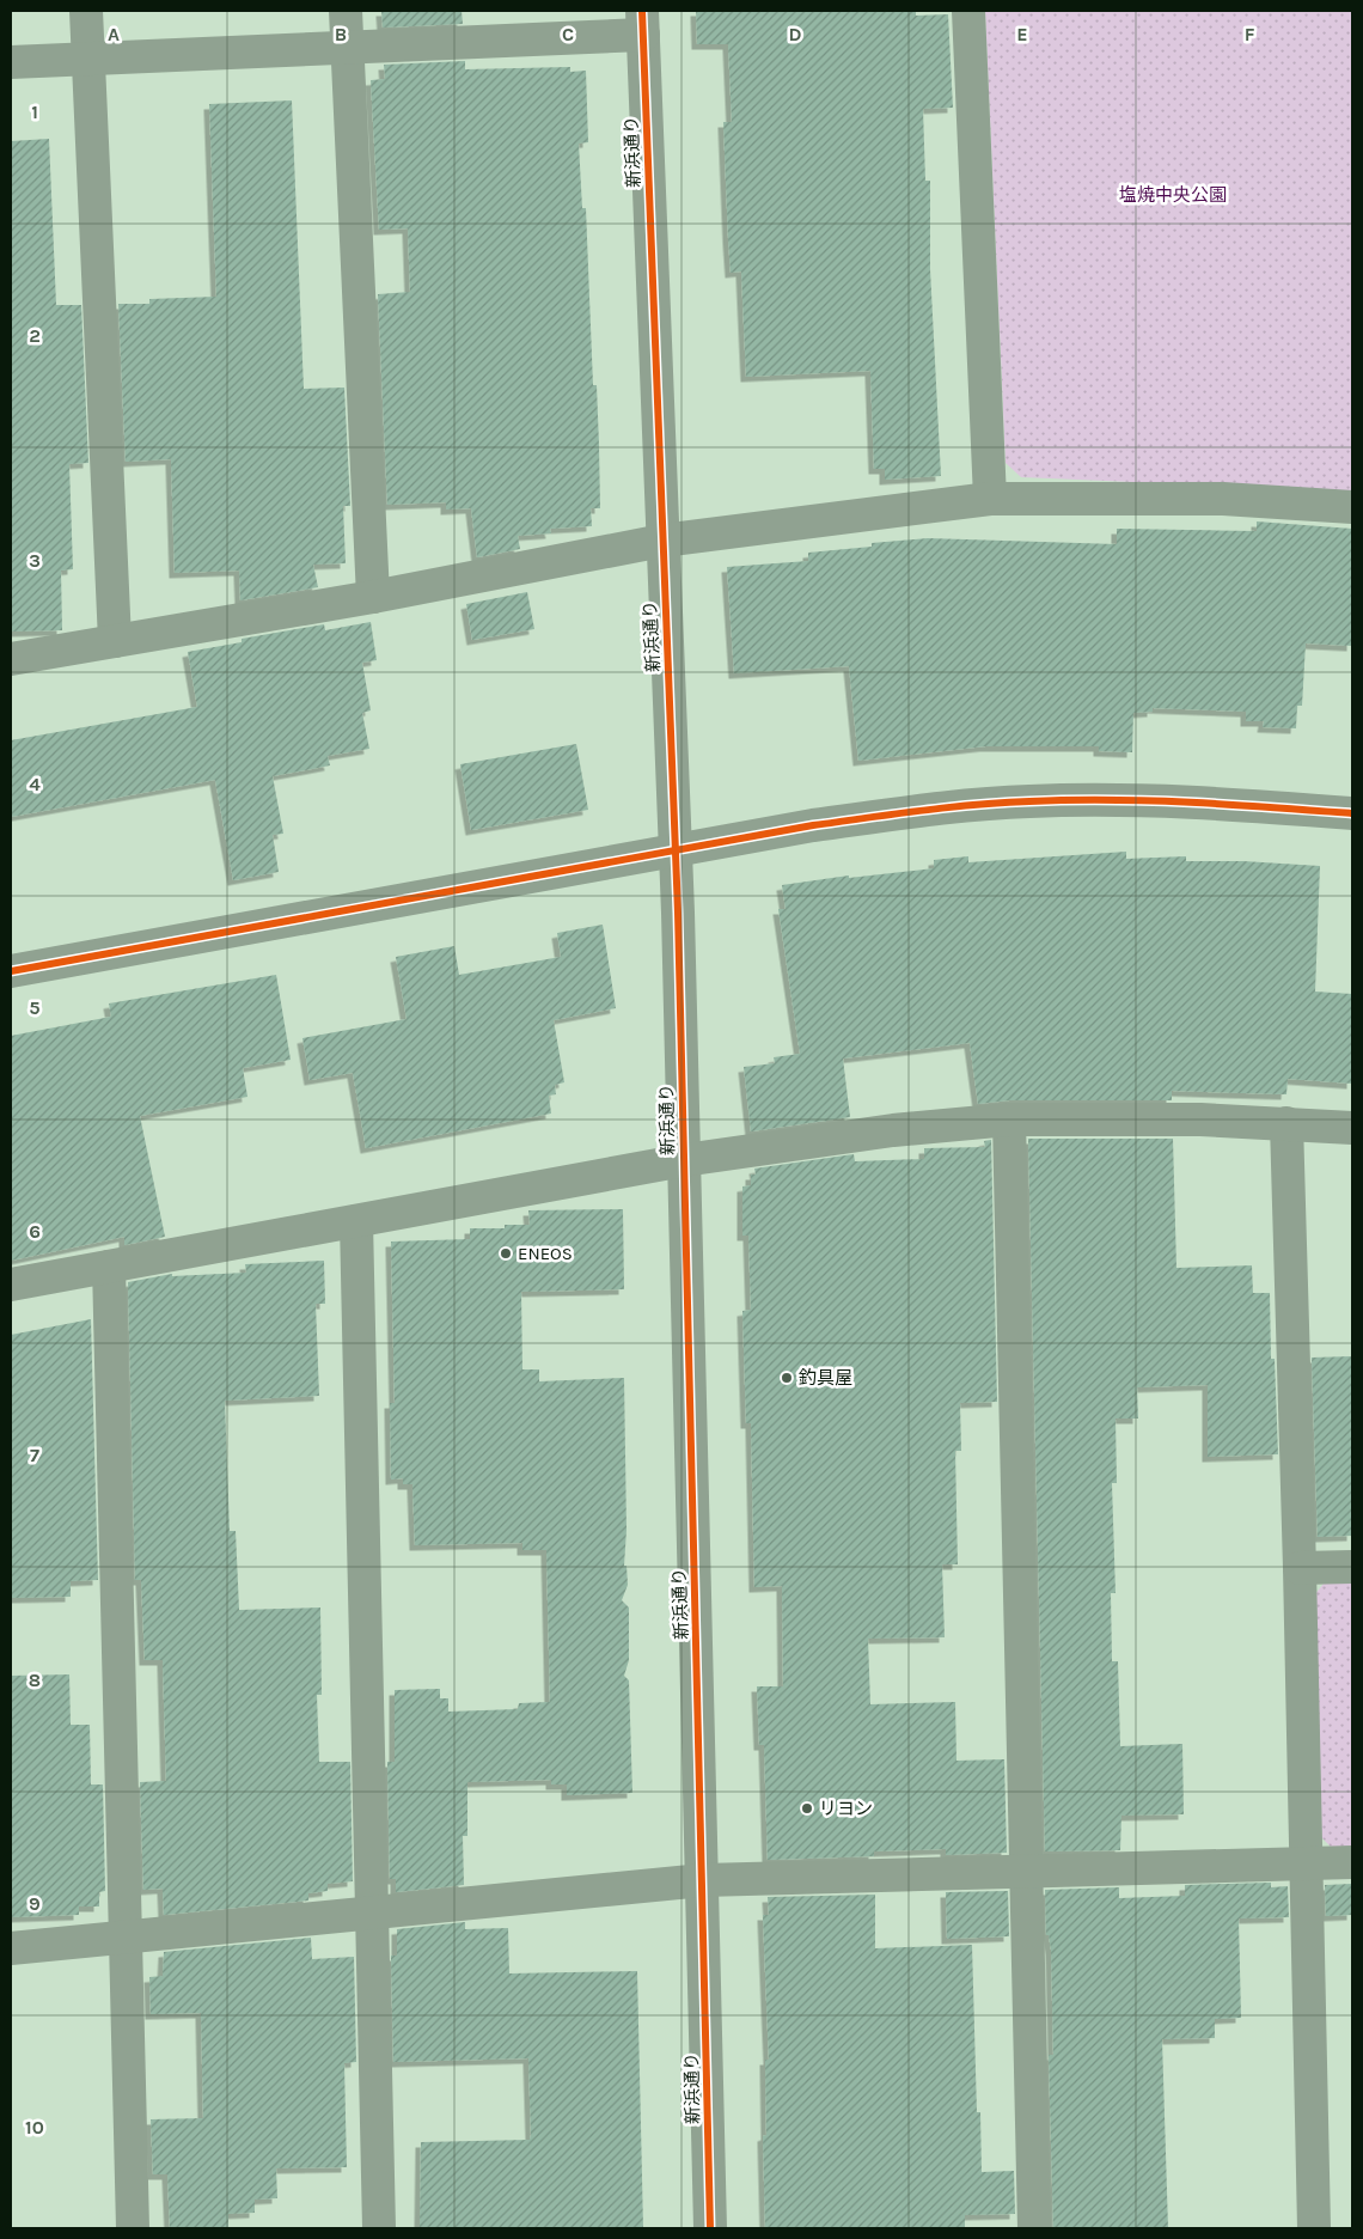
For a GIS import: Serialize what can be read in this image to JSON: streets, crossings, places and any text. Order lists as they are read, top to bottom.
{
  "streets": {
    "street": ["新浜通り"]
  },
  "parks": ["塩焼中央公園"],
  "places": ["ENEOS", "釣具屋", "リヨン"],
  "grid": {
    "columns": [
      "A",
      "B",
      "C",
      "D",
      "E",
      "F"
    ],
    "rows": [
      "1",
      "2",
      "3",
      "4",
      "5",
      "6",
      "7",
      "8",
      "9",
      "10"
    ]
  }
}
